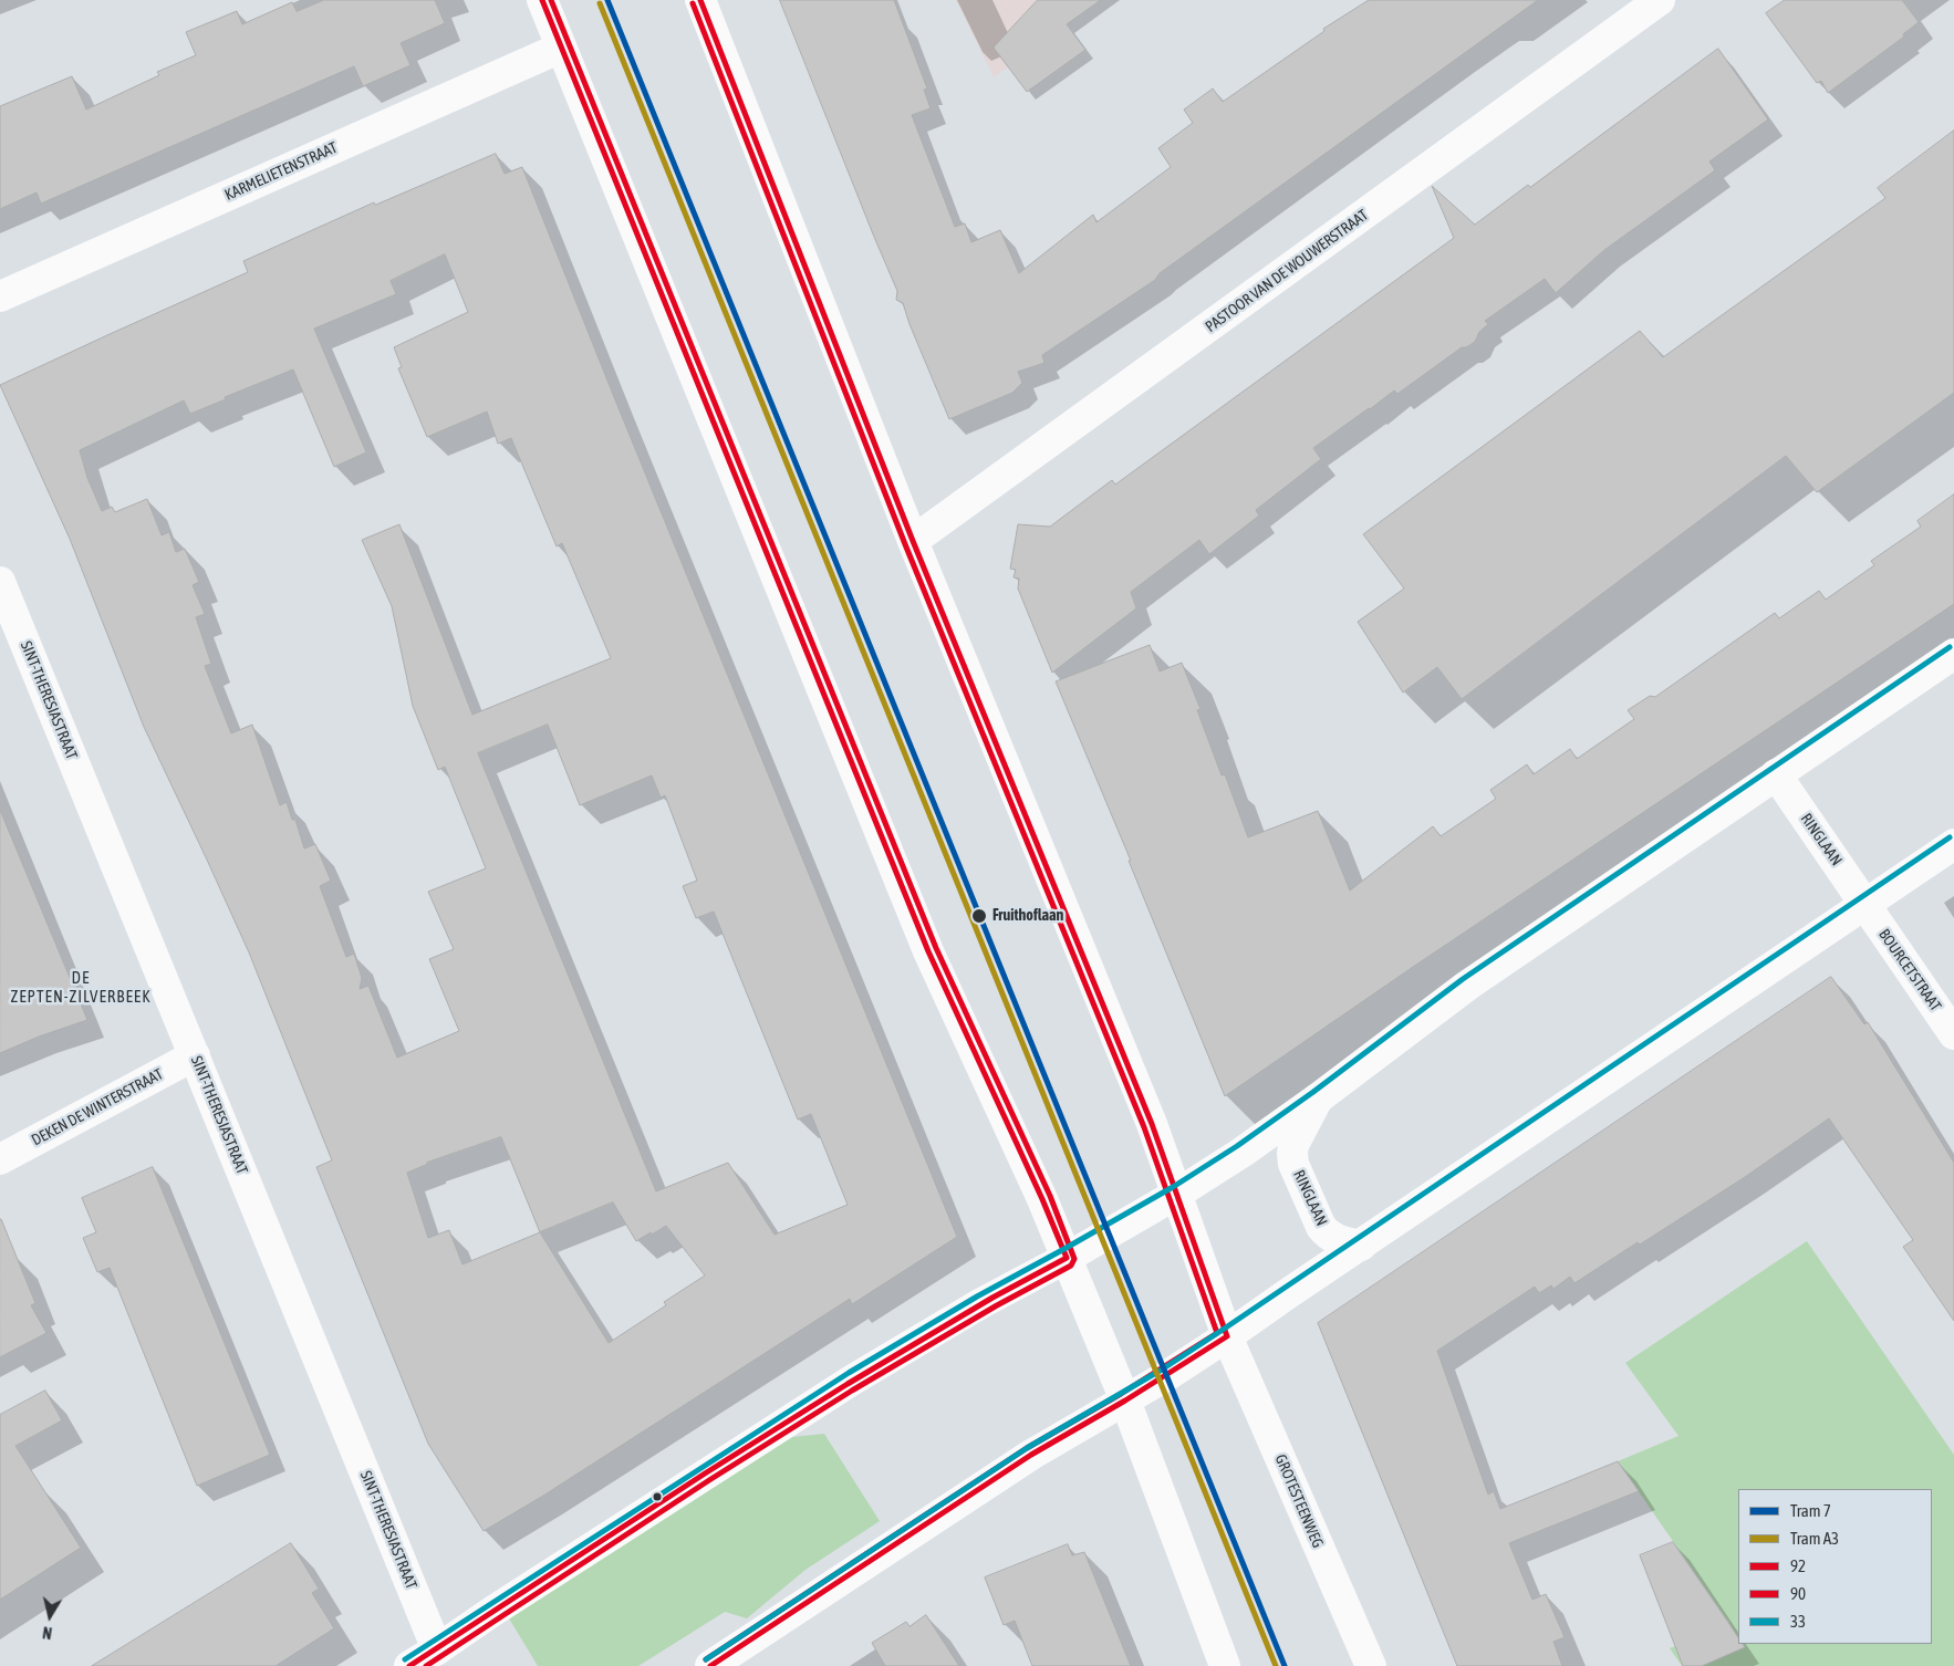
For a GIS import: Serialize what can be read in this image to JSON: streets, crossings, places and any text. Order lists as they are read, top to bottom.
{
  "streets": {
    "street": [
      "KARMELIETENSTRAAT",
      "PASTOOR VAN DE WOUWERSTRAAT",
      "SINT-THERESIASTRAAT",
      "RINGLAAN",
      "BOURCETSTRAAT",
      "DEKEN DE WINTERSTRAAT",
      "GROTESTEENWEG"
    ]
  },
  "crossings": [
    ["SINT-THERESIASTRAAT", "DEKEN DE WINTERSTRAAT"],
    ["RINGLAAN", "BOURCETSTRAAT"],
    ["RINGLAAN", "GROTESTEENWEG"]
  ],
  "districts": ["DE ZEPTEN-ZILVERBEEK"],
  "places": ["Fruithoflaan"],
  "lines": [
    "tram line 7",
    "transit line 92",
    "transit line 90",
    "tram line A3",
    "transit line 33"
  ],
  "legend": [
    "Tram 7",
    "Tram A3",
    "92",
    "90",
    "33"
  ],
  "north": "bottom"
}
